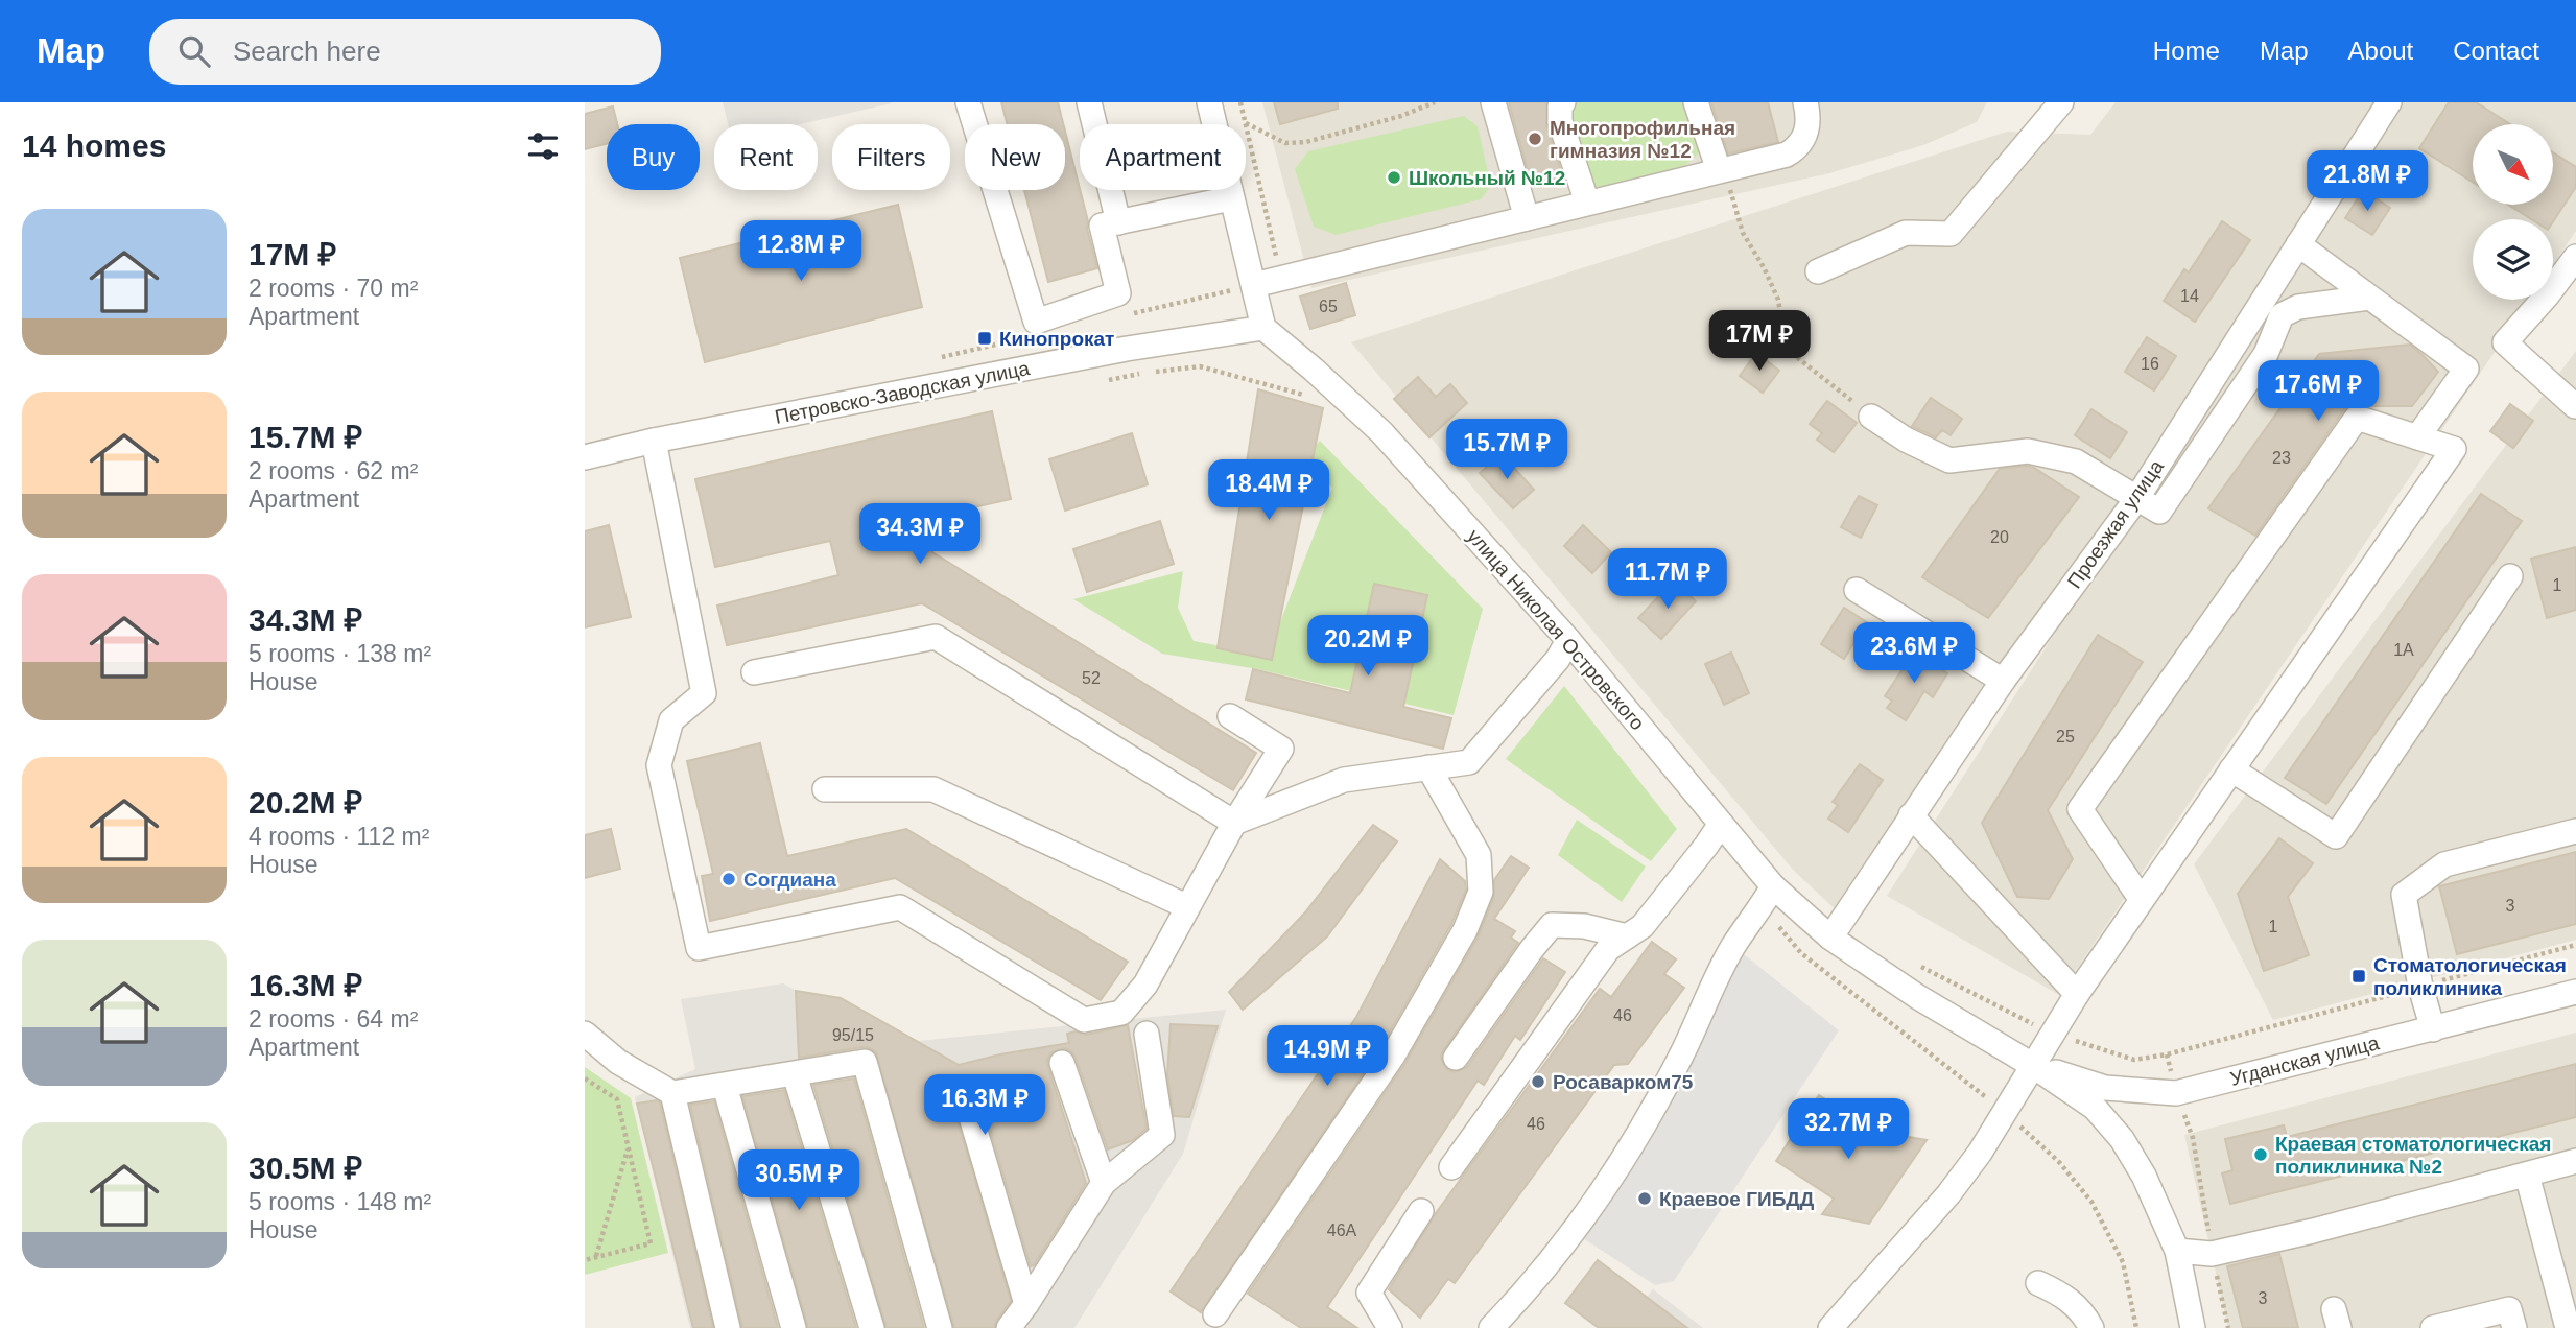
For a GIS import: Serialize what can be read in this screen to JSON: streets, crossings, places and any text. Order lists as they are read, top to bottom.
{
  "streets": {
    "street": [
      "Петровско-Заводская улица",
      "Проезжая улица",
      "улица Николая Островского",
      "Угданская улица"
    ]
  },
  "crossings": [
    ["Петровско-Заводская улица", "улица Николая Островского"],
    ["Проезжая улица", "улица Николая Островского"],
    ["улица Николая Островского", "Угданская улица"]
  ],
  "places": {
    "other": [
      "Многопрофильная гимназия №12",
      "Школьный №12",
      "Согдиана",
      "Росаварком75",
      "Краевая стоматологическая поликлиника №2",
      "Краевое ГИБДД"
    ],
    "transit": ["Кинопрокат", "Стоматологическая поликлиника"]
  },
  "house_numbers": [
    "14",
    "65",
    "16",
    "23",
    "20",
    "1",
    "1А",
    "52",
    "25",
    "3",
    "1",
    "46",
    "95/15",
    "46",
    "46А",
    "3"
  ],
  "north": "bottom right",
  "page": {
    "header": "Map",
    "search": "Search here",
    "nav": [
      "Home",
      "Map",
      "About",
      "Contact"
    ],
    "heading": "14 homes",
    "chip": [
      "Buy",
      "Rent",
      "Filters",
      "New",
      "Apartment"
    ],
    "price": [
      "21.8M ₽",
      "12.8M ₽",
      "17M ₽",
      "17.6M ₽",
      "15.7M ₽",
      "18.4M ₽",
      "34.3M ₽",
      "11.7M ₽",
      "20.2M ₽",
      "23.6M ₽",
      "14.9M ₽",
      "16.3M ₽",
      "32.7M ₽",
      "30.5M ₽"
    ],
    "list": [
      {
        "name": "17M ₽",
        "note": "2 rooms · 70 m² · Apartment"
      },
      {
        "name": "15.7M ₽",
        "note": "2 rooms · 62 m² · Apartment"
      },
      {
        "name": "34.3M ₽",
        "note": "5 rooms · 138 m² · House"
      },
      {
        "name": "20.2M ₽",
        "note": "4 rooms · 112 m² · House"
      },
      {
        "name": "16.3M ₽",
        "note": "2 rooms · 64 m² · Apartment"
      },
      {
        "name": "30.5M ₽",
        "note": "5 rooms · 148 m² · House"
      }
    ]
  }
}
